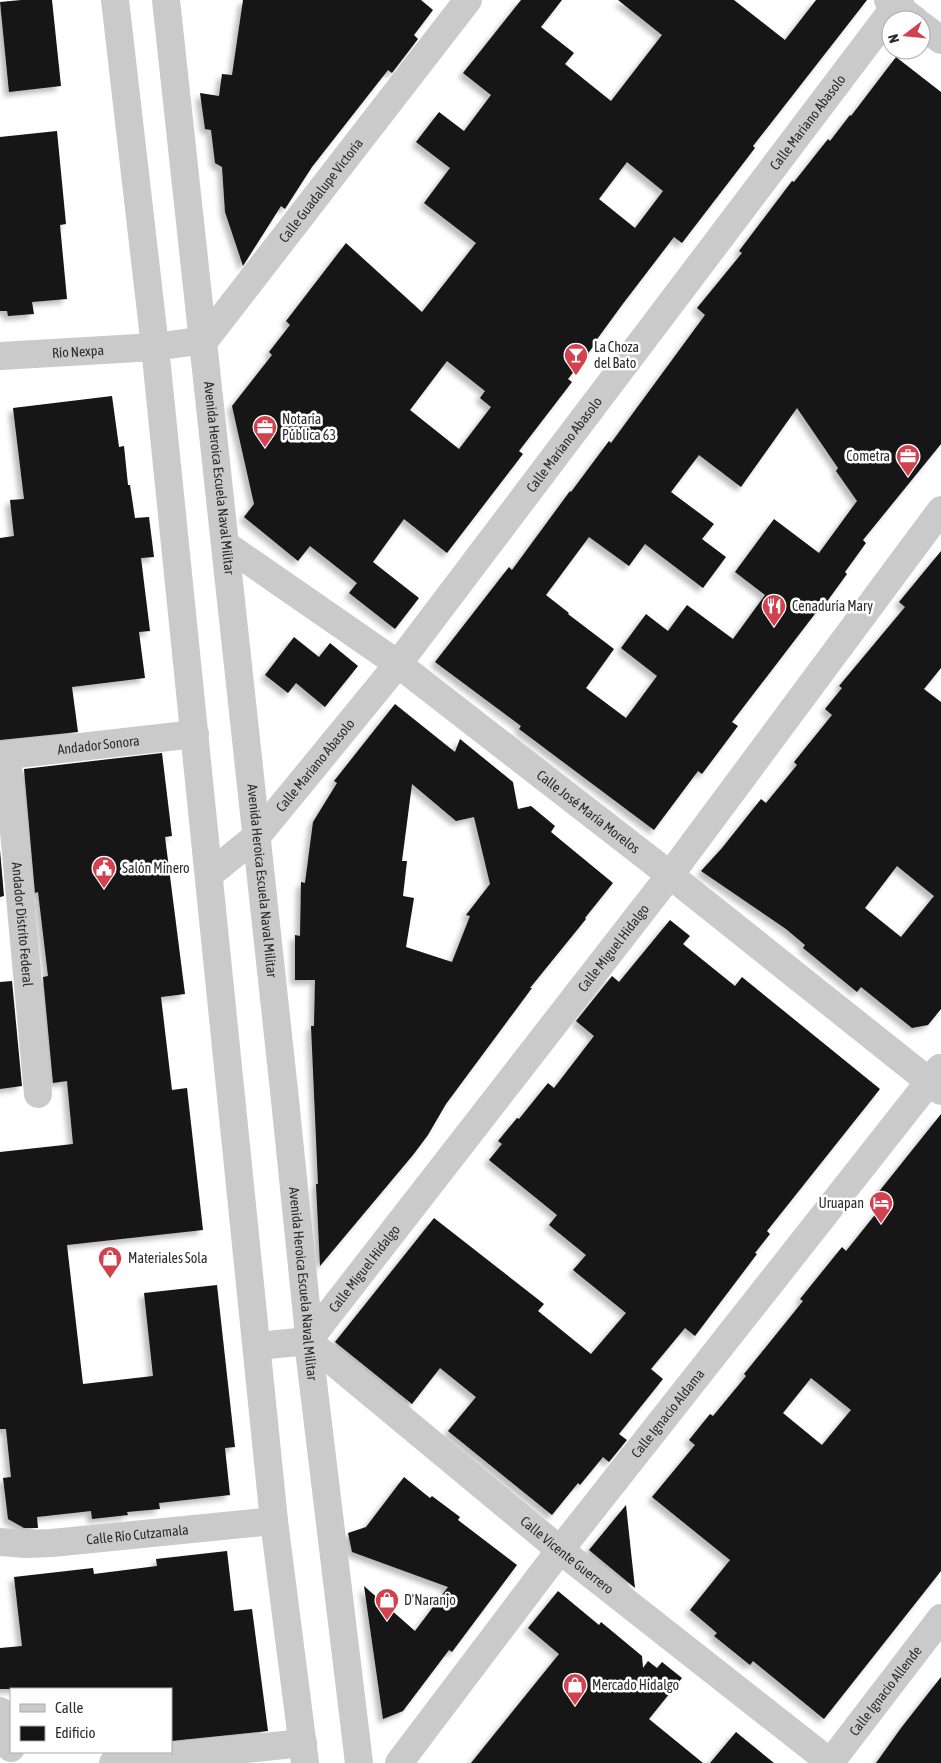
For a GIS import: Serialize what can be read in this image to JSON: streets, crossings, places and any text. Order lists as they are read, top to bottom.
{
  "streets": {
    "street": [
      "Calle Mariano Abasolo",
      "Calle Guadalupe Victoria",
      "Río Nexpa",
      "Avenida Heroica Escuela Naval Militar",
      "Andador Sonora",
      "Calle José María Morelos",
      "Andador Distrito Federal",
      "Calle Miguel Hidalgo",
      "Calle Ignacio Aldama",
      "Calle Río Cutzamala",
      "Calle Vicente Guerrero",
      "Calle Ignacio Allende"
    ]
  },
  "crossings": [
    ["Calle Mariano Abasolo", "Avenida Heroica Escuela Naval Militar"],
    ["Calle Mariano Abasolo", "Calle José María Morelos"],
    ["Calle Guadalupe Victoria", "Avenida Heroica Escuela Naval Militar"],
    ["Avenida Heroica Escuela Naval Militar", "Calle José María Morelos"],
    ["Avenida Heroica Escuela Naval Militar", "Calle Miguel Hidalgo"],
    ["Avenida Heroica Escuela Naval Militar", "Calle Vicente Guerrero"],
    ["Andador Sonora", "Andador Distrito Federal"],
    ["Calle José María Morelos", "Calle Miguel Hidalgo"],
    ["Calle José María Morelos", "Calle Ignacio Aldama"],
    ["Calle Miguel Hidalgo", "Calle Vicente Guerrero"],
    ["Calle Ignacio Aldama", "Calle Vicente Guerrero"],
    ["Calle Vicente Guerrero", "Calle Ignacio Allende"]
  ],
  "places": {
    "bar": ["La Choza del Bato"],
    "office": ["Notaría Pública 63", "Cometra"],
    "restaurant": ["Cenaduría Mary"],
    "public building": ["Salón Minero"],
    "hotel": ["Uruapan"],
    "shop": ["Materiales Sola", "D'Naranjo", "Mercado Hidalgo"]
  },
  "legend": ["Calle", "Edificio"],
  "north": "left"
}
